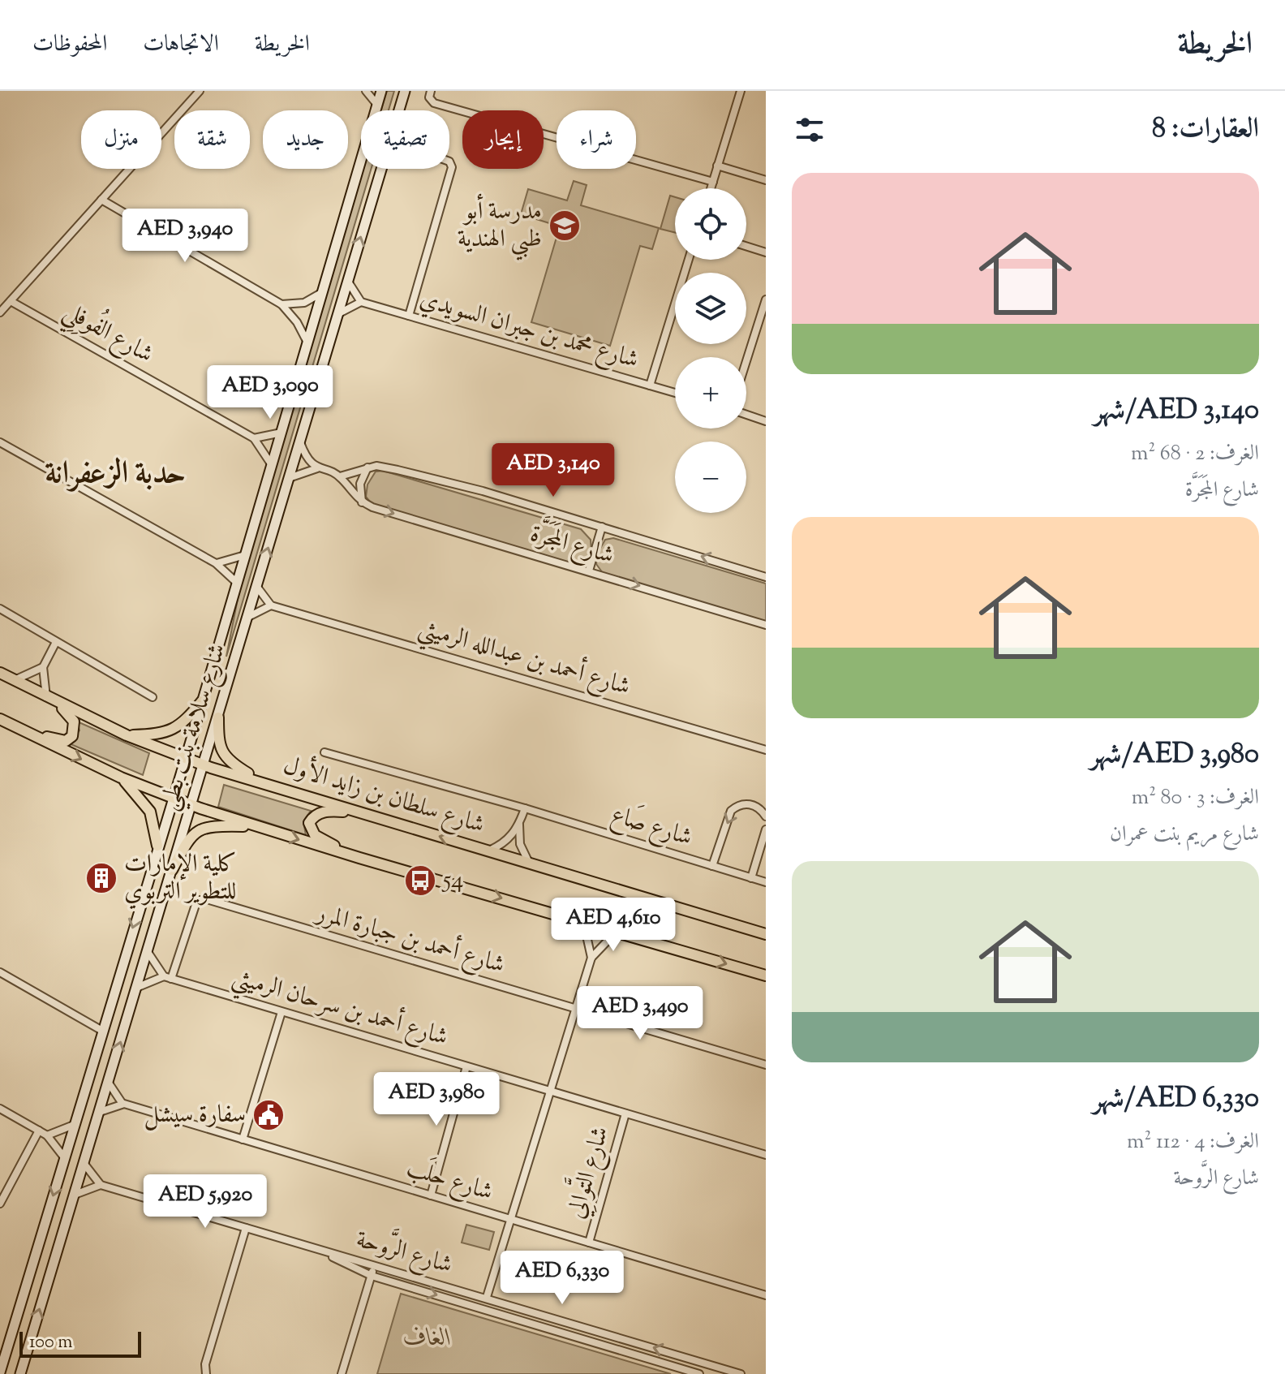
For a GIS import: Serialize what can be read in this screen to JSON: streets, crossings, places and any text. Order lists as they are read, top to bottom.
{
  "streets": {
    "main road": ["شارع سلامة بنت بطي", "شارع سلطان بن زايد الأول"],
    "street": [
      "شارع محمد بن جبران السويدي",
      "شارع الفُوفِلِي",
      "شارع المَجَرَّة",
      "شارع أحمد بن عبدالله الرميثي",
      "شارع صَاع",
      "شارع أحمد بن جبارة المرر",
      "شارع أحمد بن سرحان الرميثي",
      "شارع التَّوالِي",
      "شارع حلَب",
      "شارع الرَّوحة"
    ]
  },
  "crossings": [
    ["شارع الفُوفِلِي", "شارع سلامة بنت بطي"],
    ["شارع سلامة بنت بطي", "شارع سلطان بن زايد الأول"],
    ["شارع أحمد بن جبارة المرر", "شارع أحمد بن سرحان الرميثي"],
    ["شارع أحمد بن سرحان الرميثي", "شارع التَّوالِي"],
    ["شارع التَّوالِي", "شارع حلَب"]
  ],
  "districts": ["حدبة الزعفرانة"],
  "parks": ["الغاف"],
  "places": {
    "school or university": ["مدرسة أبو ظبي الهندية"],
    "building": ["كلية الإمارات للتطوير التربوي"],
    "bus stop": ["54"],
    "public building": ["سفارة سيشل"]
  },
  "scale_bar": "100 m",
  "page": {
    "header": "الخريطة",
    "nav": ["الخريطة", "الاتجاهات", "المحفوظات"],
    "heading": "العقارات: 8",
    "chip": [
      "شراء",
      "إيجار",
      "تصفية",
      "جديد",
      "شقة",
      "منزل"
    ],
    "list": [
      {
        "name": "AED 3,140/شهر",
        "note": "الغرف: 2 · 68 m² · شارع المَجَرَّة"
      },
      {
        "name": "AED 3,980/شهر",
        "note": "الغرف: 3 · 80 m² · شارع مريم بنت عمران"
      },
      {
        "name": "AED 6,330/شهر",
        "note": "الغرف: 4 · 112 m² · شارع الرَّوحة"
      }
    ],
    "map_buttons": ["+", "−"],
    "price": [
      "AED 3,940",
      "AED 3,090",
      "AED 3,140",
      "AED 4,610",
      "AED 3,490",
      "AED 3,980",
      "AED 5,920",
      "AED 6,330"
    ],
    "scale": "100 m"
  }
}
